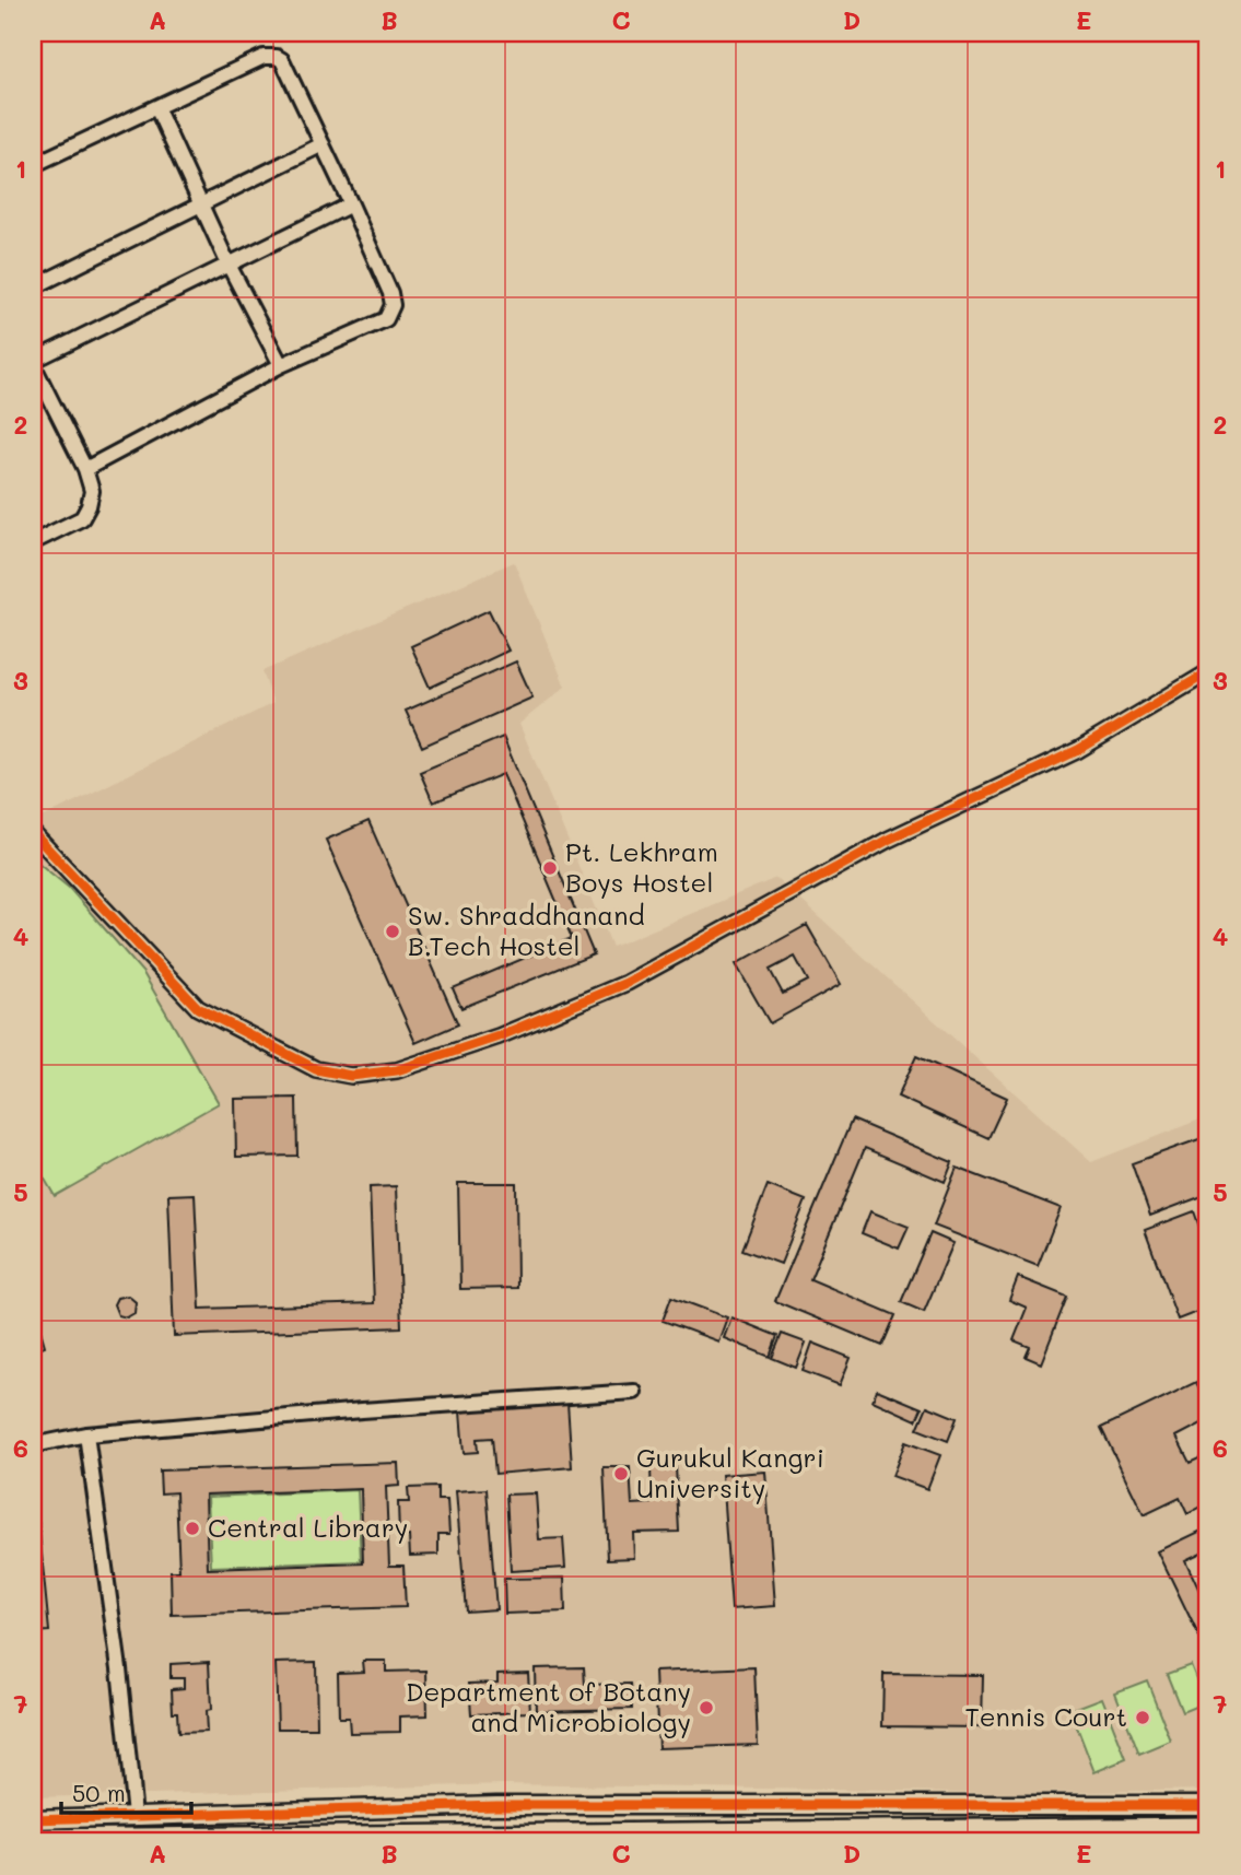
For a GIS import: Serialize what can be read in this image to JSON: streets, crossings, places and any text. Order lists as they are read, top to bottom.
{
  "places": [
    "Pt. Lekhram Boys Hostel",
    "Sw. Shraddhanand B.Tech Hostel",
    "Gurukul Kangri University",
    "Central Library",
    "Department of Botany and Microbiology",
    "Tennis Court"
  ],
  "scale_bar": "50 m",
  "grid": {
    "columns": [
      "A",
      "B",
      "C",
      "D",
      "E"
    ],
    "rows": [
      "1",
      "2",
      "3",
      "4",
      "5",
      "6",
      "7"
    ]
  }
}
